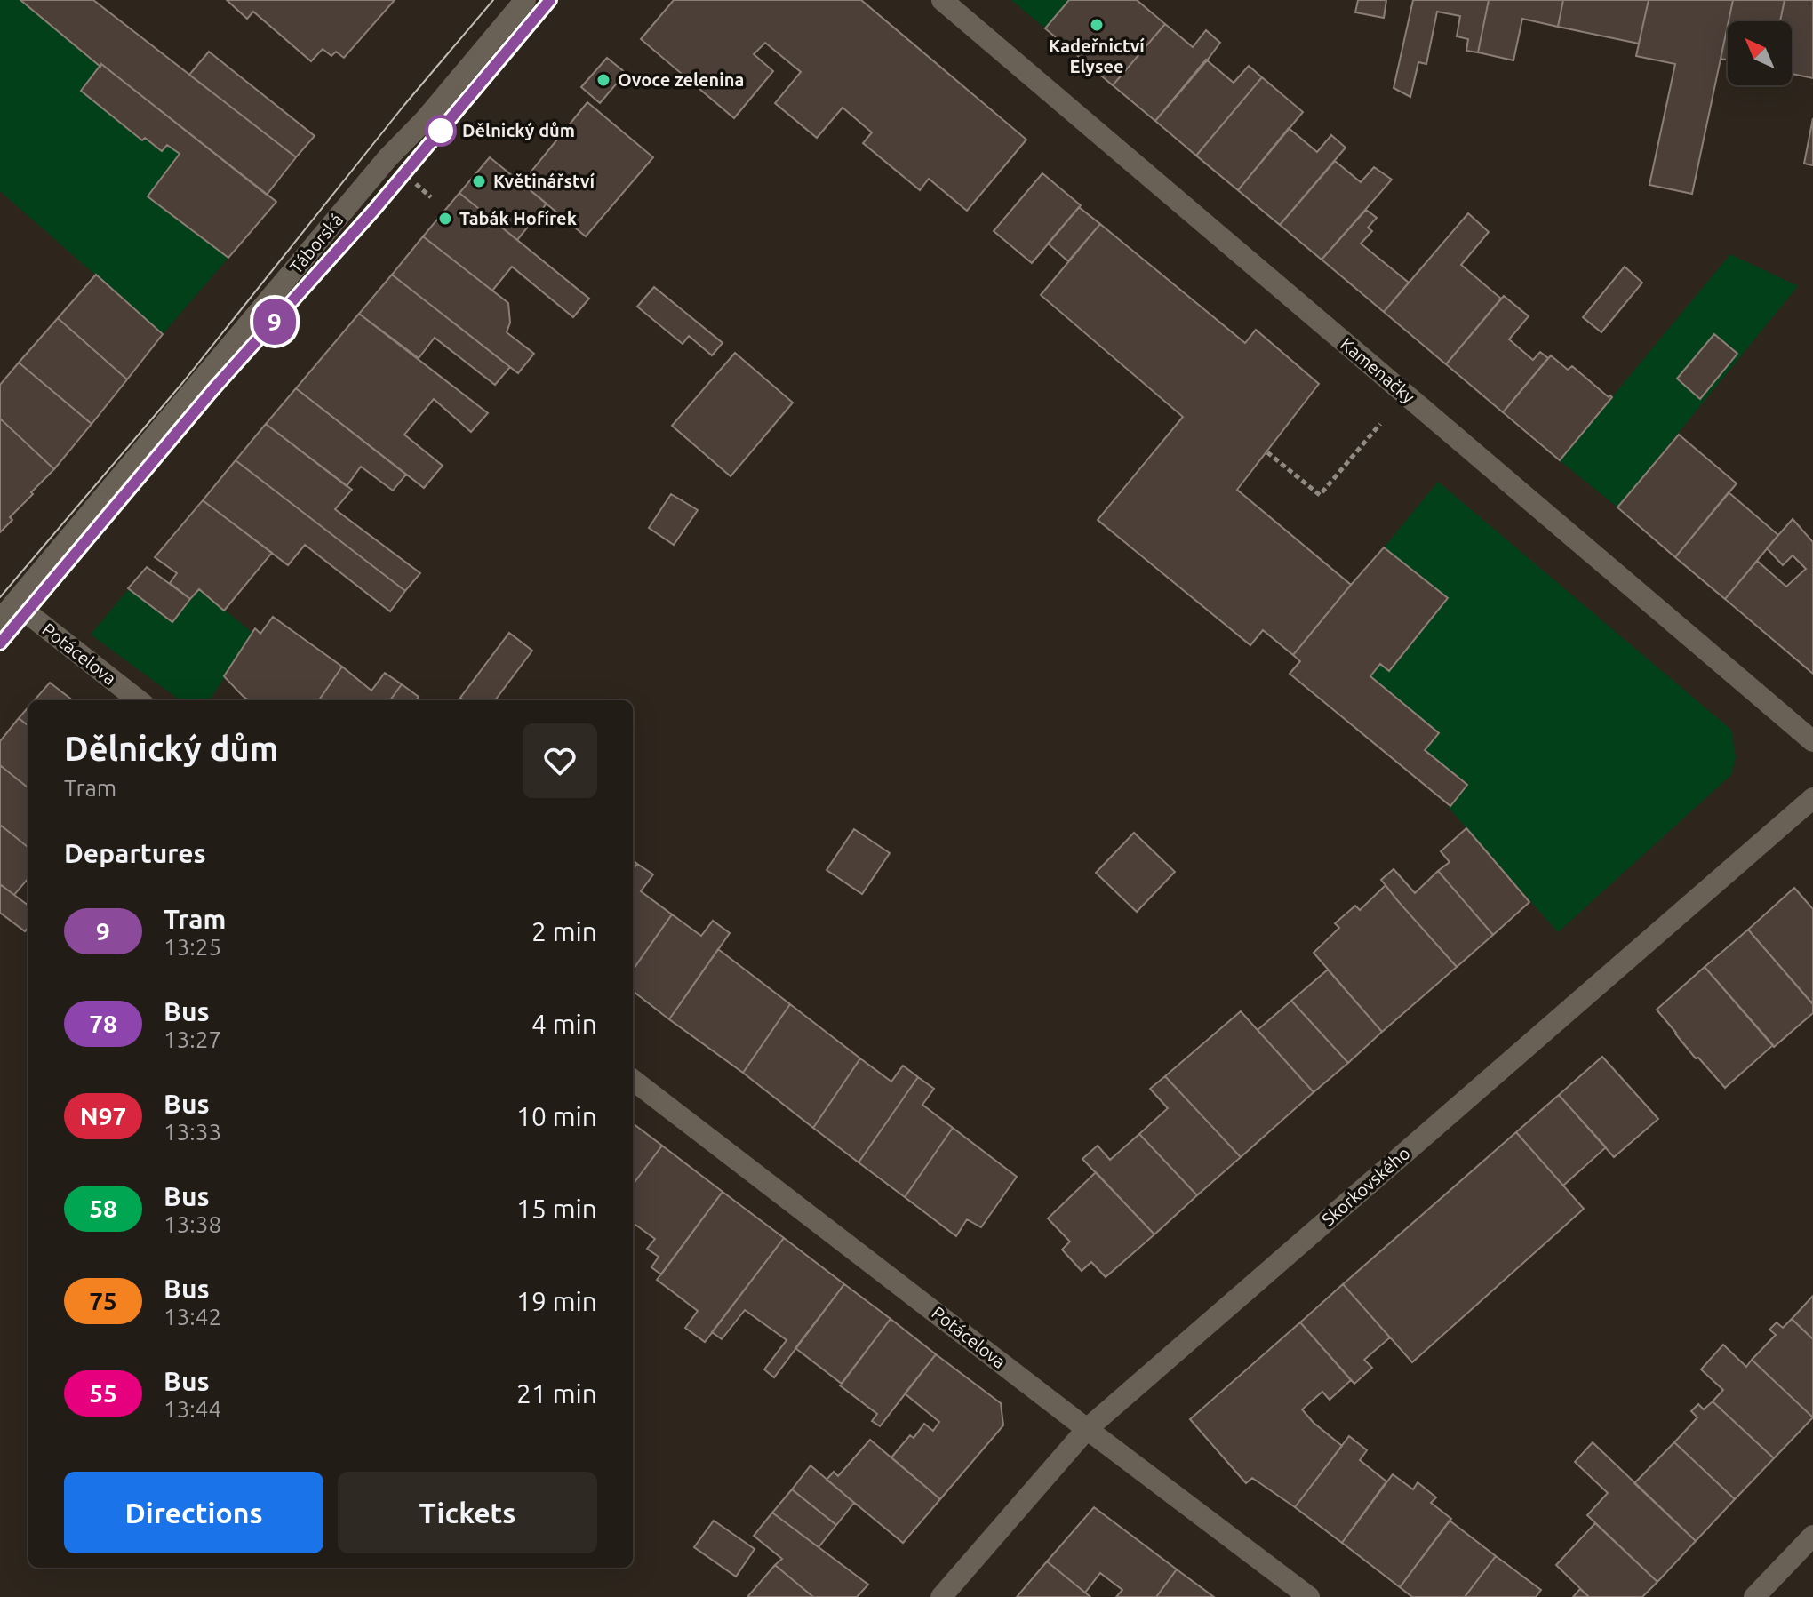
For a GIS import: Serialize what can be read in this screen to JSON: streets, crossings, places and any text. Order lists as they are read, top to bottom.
{
  "streets": {
    "street": [
      "Táborská",
      "Kamenačky",
      "Potácelova",
      "Skorkovského"
    ]
  },
  "crossings": [
    ["Táborská", "Potácelova"],
    ["Potácelova", "Skorkovského"]
  ],
  "places": [
    "Kadeřnictví Elysee",
    "Ovoce zelenina",
    "Dělnický dům",
    "Květinářství",
    "Tabák Hofírek"
  ],
  "lines": ["tram line 9"],
  "north": "top left",
  "page": {
    "on_map": "9",
    "heading": [
      ["Dělnický dům", "Tram"],
      "Departures"
    ],
    "list": [
      {
        "mark": "9",
        "name": "Tram",
        "note": "13:25",
        "value": "2 min"
      },
      {
        "mark": "78",
        "name": "Bus",
        "note": "13:27",
        "value": "4 min"
      },
      {
        "mark": "N97",
        "name": "Bus",
        "note": "13:33",
        "value": "10 min"
      },
      {
        "mark": "58",
        "name": "Bus",
        "note": "13:38",
        "value": "15 min"
      },
      {
        "mark": "75",
        "name": "Bus",
        "note": "13:42",
        "value": "19 min"
      },
      {
        "mark": "55",
        "name": "Bus",
        "note": "13:44",
        "value": "21 min"
      }
    ],
    "buttons": ["Directions", "Tickets"]
  }
}
